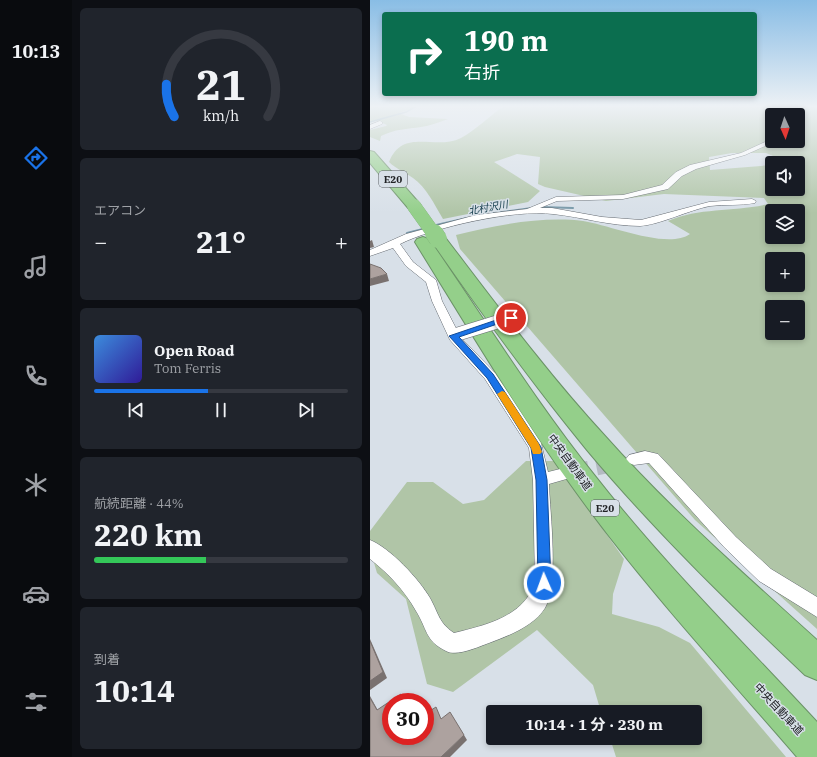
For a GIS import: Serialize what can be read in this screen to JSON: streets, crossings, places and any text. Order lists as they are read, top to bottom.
{
  "streets": {
    "highway": ["E20", "中央自動車道"]
  },
  "water": ["北村沢川"],
  "north": "bottom",
  "page": {
    "tabs": "10:13",
    "turn": ["190 m", "右折"],
    "map_buttons": ["+", "−"],
    "tile": [
      "エアコン",
      ["航続距離 · 44%", "220 km"],
      ["到着", "10:14"]
    ],
    "heat": ["−", "21°", "+"],
    "song": ["Open Road", "Tom Ferris"],
    "limit": "30",
    "trip": "10:14 · 1 分 · 230 m",
    "gauge": ["21", "km/h"]
  }
}
